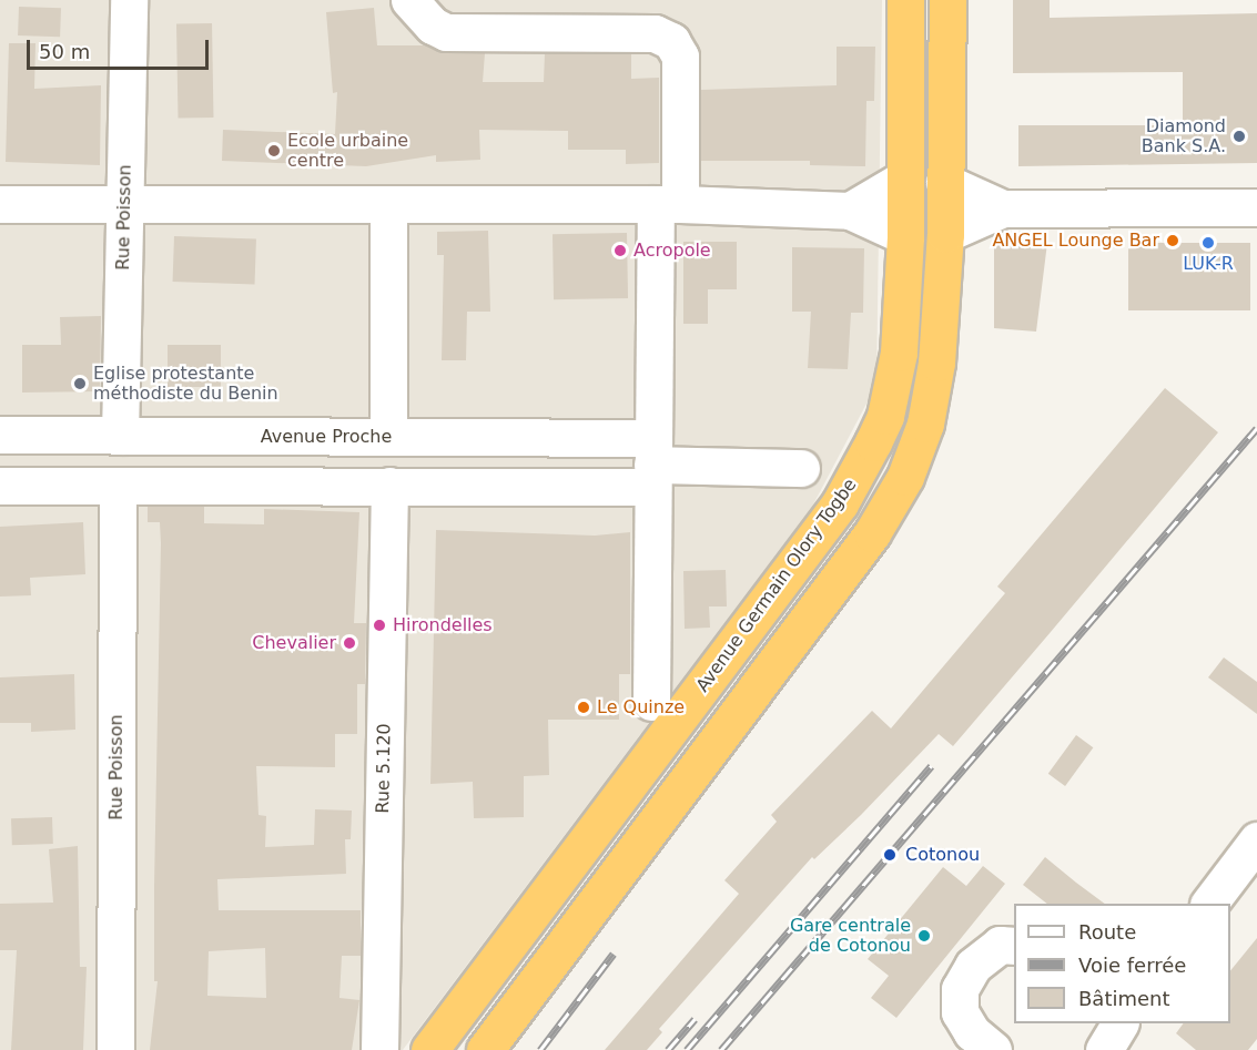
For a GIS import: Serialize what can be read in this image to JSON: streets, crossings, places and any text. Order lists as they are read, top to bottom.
{
  "streets": {
    "highway": ["Avenue Germain Olory Togbe"],
    "street": ["Rue Poisson", "Avenue Proche", "Rue 5.120"]
  },
  "crossings": [
    ["Rue Poisson", "Avenue Proche"]
  ],
  "places": [
    "Diamond Bank S.A.",
    "Ecole urbaine centre",
    "ANGEL Lounge Bar",
    "LUK-R",
    "Acropole",
    "Eglise protestante méthodiste du Benin",
    "Hirondelles",
    "Chevalier",
    "Le Quinze",
    "Cotonou",
    "Gare centrale de Cotonou"
  ],
  "legend": ["Route", "Voie ferrée", "Bâtiment"],
  "scale_bar": "50 m"
}
